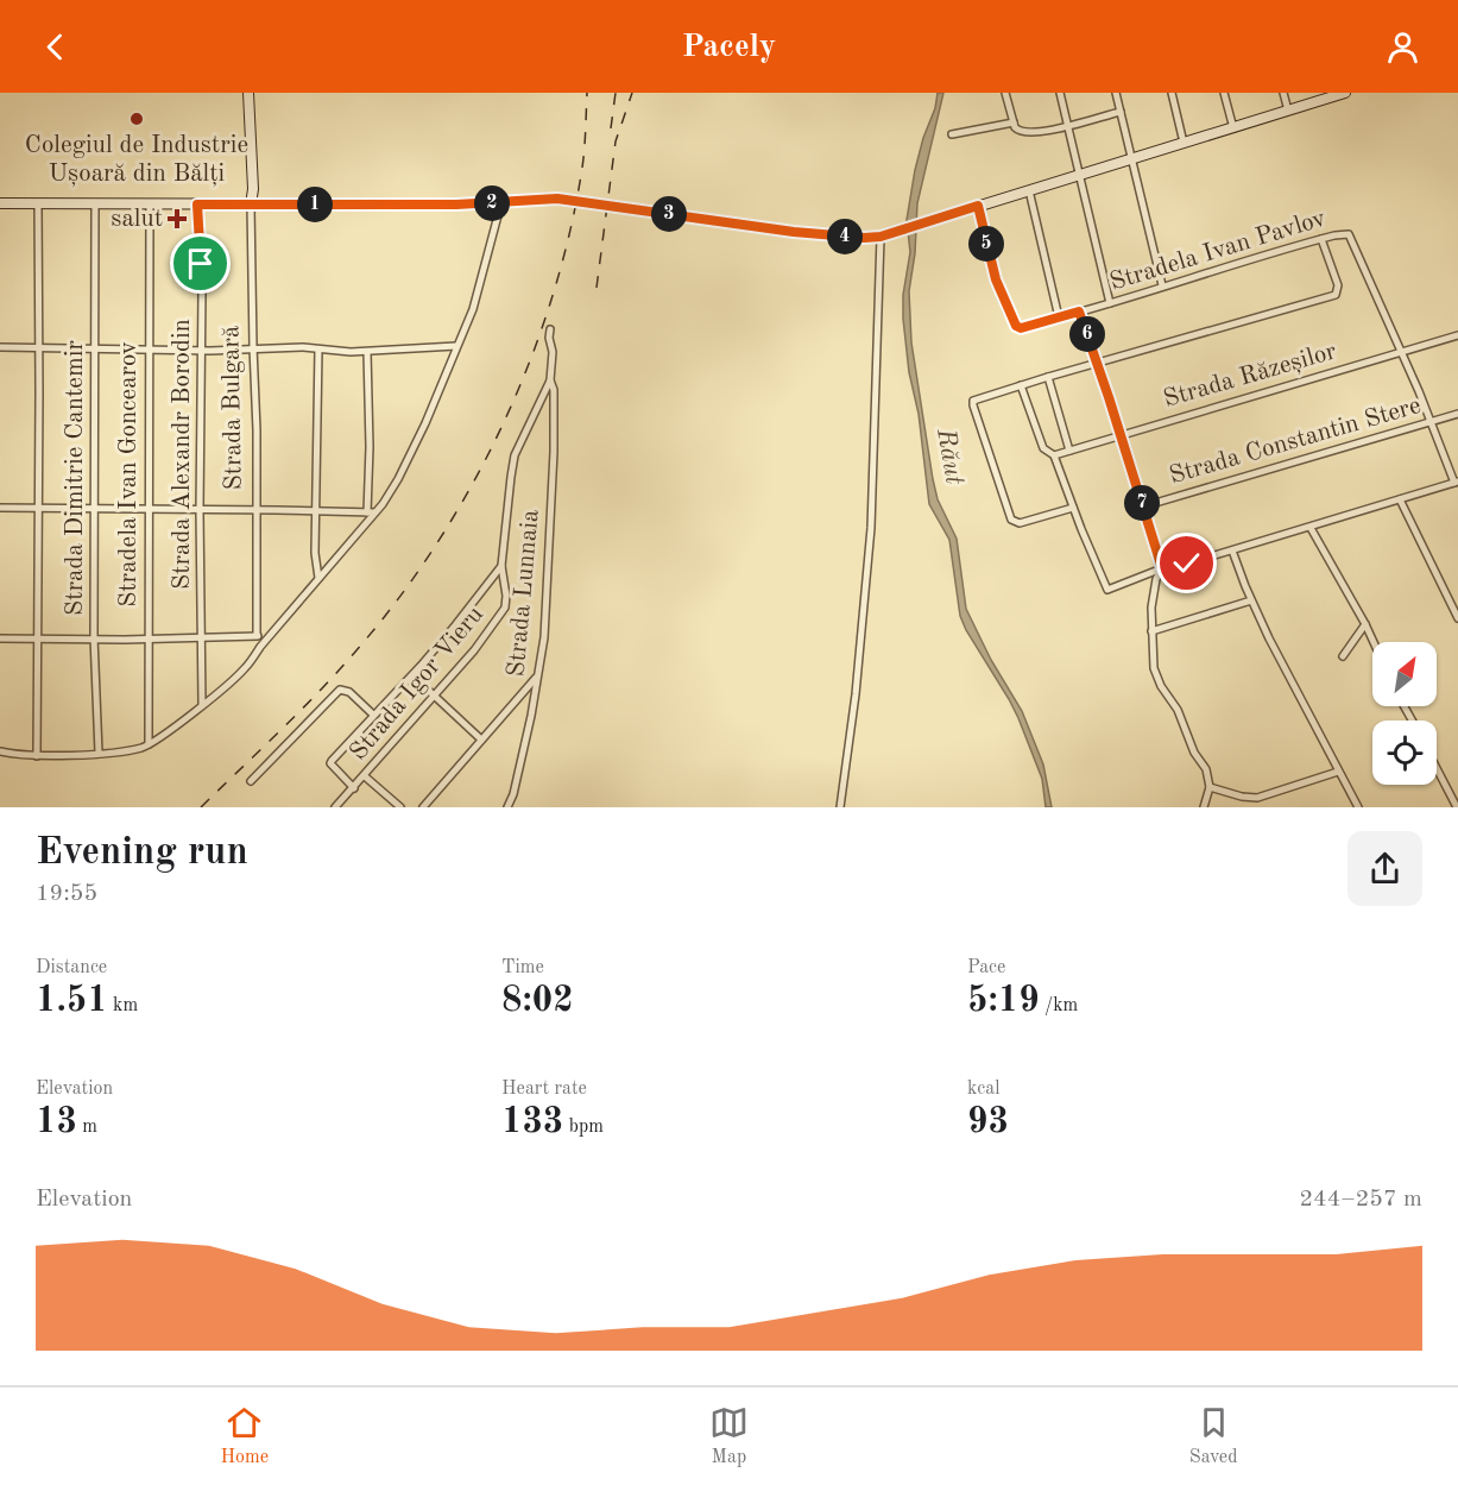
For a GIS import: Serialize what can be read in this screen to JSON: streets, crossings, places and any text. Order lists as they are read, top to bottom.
{
  "streets": {
    "main road": ["Strada Bulgară"],
    "street": [
      "Stradela Ivan Pavlov",
      "Strada Răzeșilor",
      "Strada Constantin Stere",
      "Strada Alexandr Borodin",
      "Stradela Ivan Goncearov",
      "Strada Dimitrie Cantemir",
      "Strada Lunnaia",
      "Strada Igor Vieru"
    ]
  },
  "crossings": [
    ["Stradela Ivan Pavlov", "Strada Răzeșilor"],
    ["Strada Lunnaia", "Strada Igor Vieru"]
  ],
  "water": ["Răut"],
  "places": {
    "other": ["Colegiul de Industrie Ușoară din Bălți"],
    "health": ["salut"]
  },
  "north": "top right",
  "page": {
    "header": "Pacely",
    "pins": [
      "2",
      "1",
      "3",
      "4",
      "5",
      "6",
      "7"
    ],
    "heading": ["Evening run", "19:55"],
    "stats": [
      ["Distance", "1.51 km"],
      ["Time", "8:02"],
      ["Pace", "5:19 /km"],
      ["Elevation", "13 m"],
      ["Heart rate", "133 bpm"],
      ["kcal", "93"]
    ],
    "chart": ["Elevation", "244–257 m"],
    "tabs": ["Home", "Map", "Saved"]
  }
}
